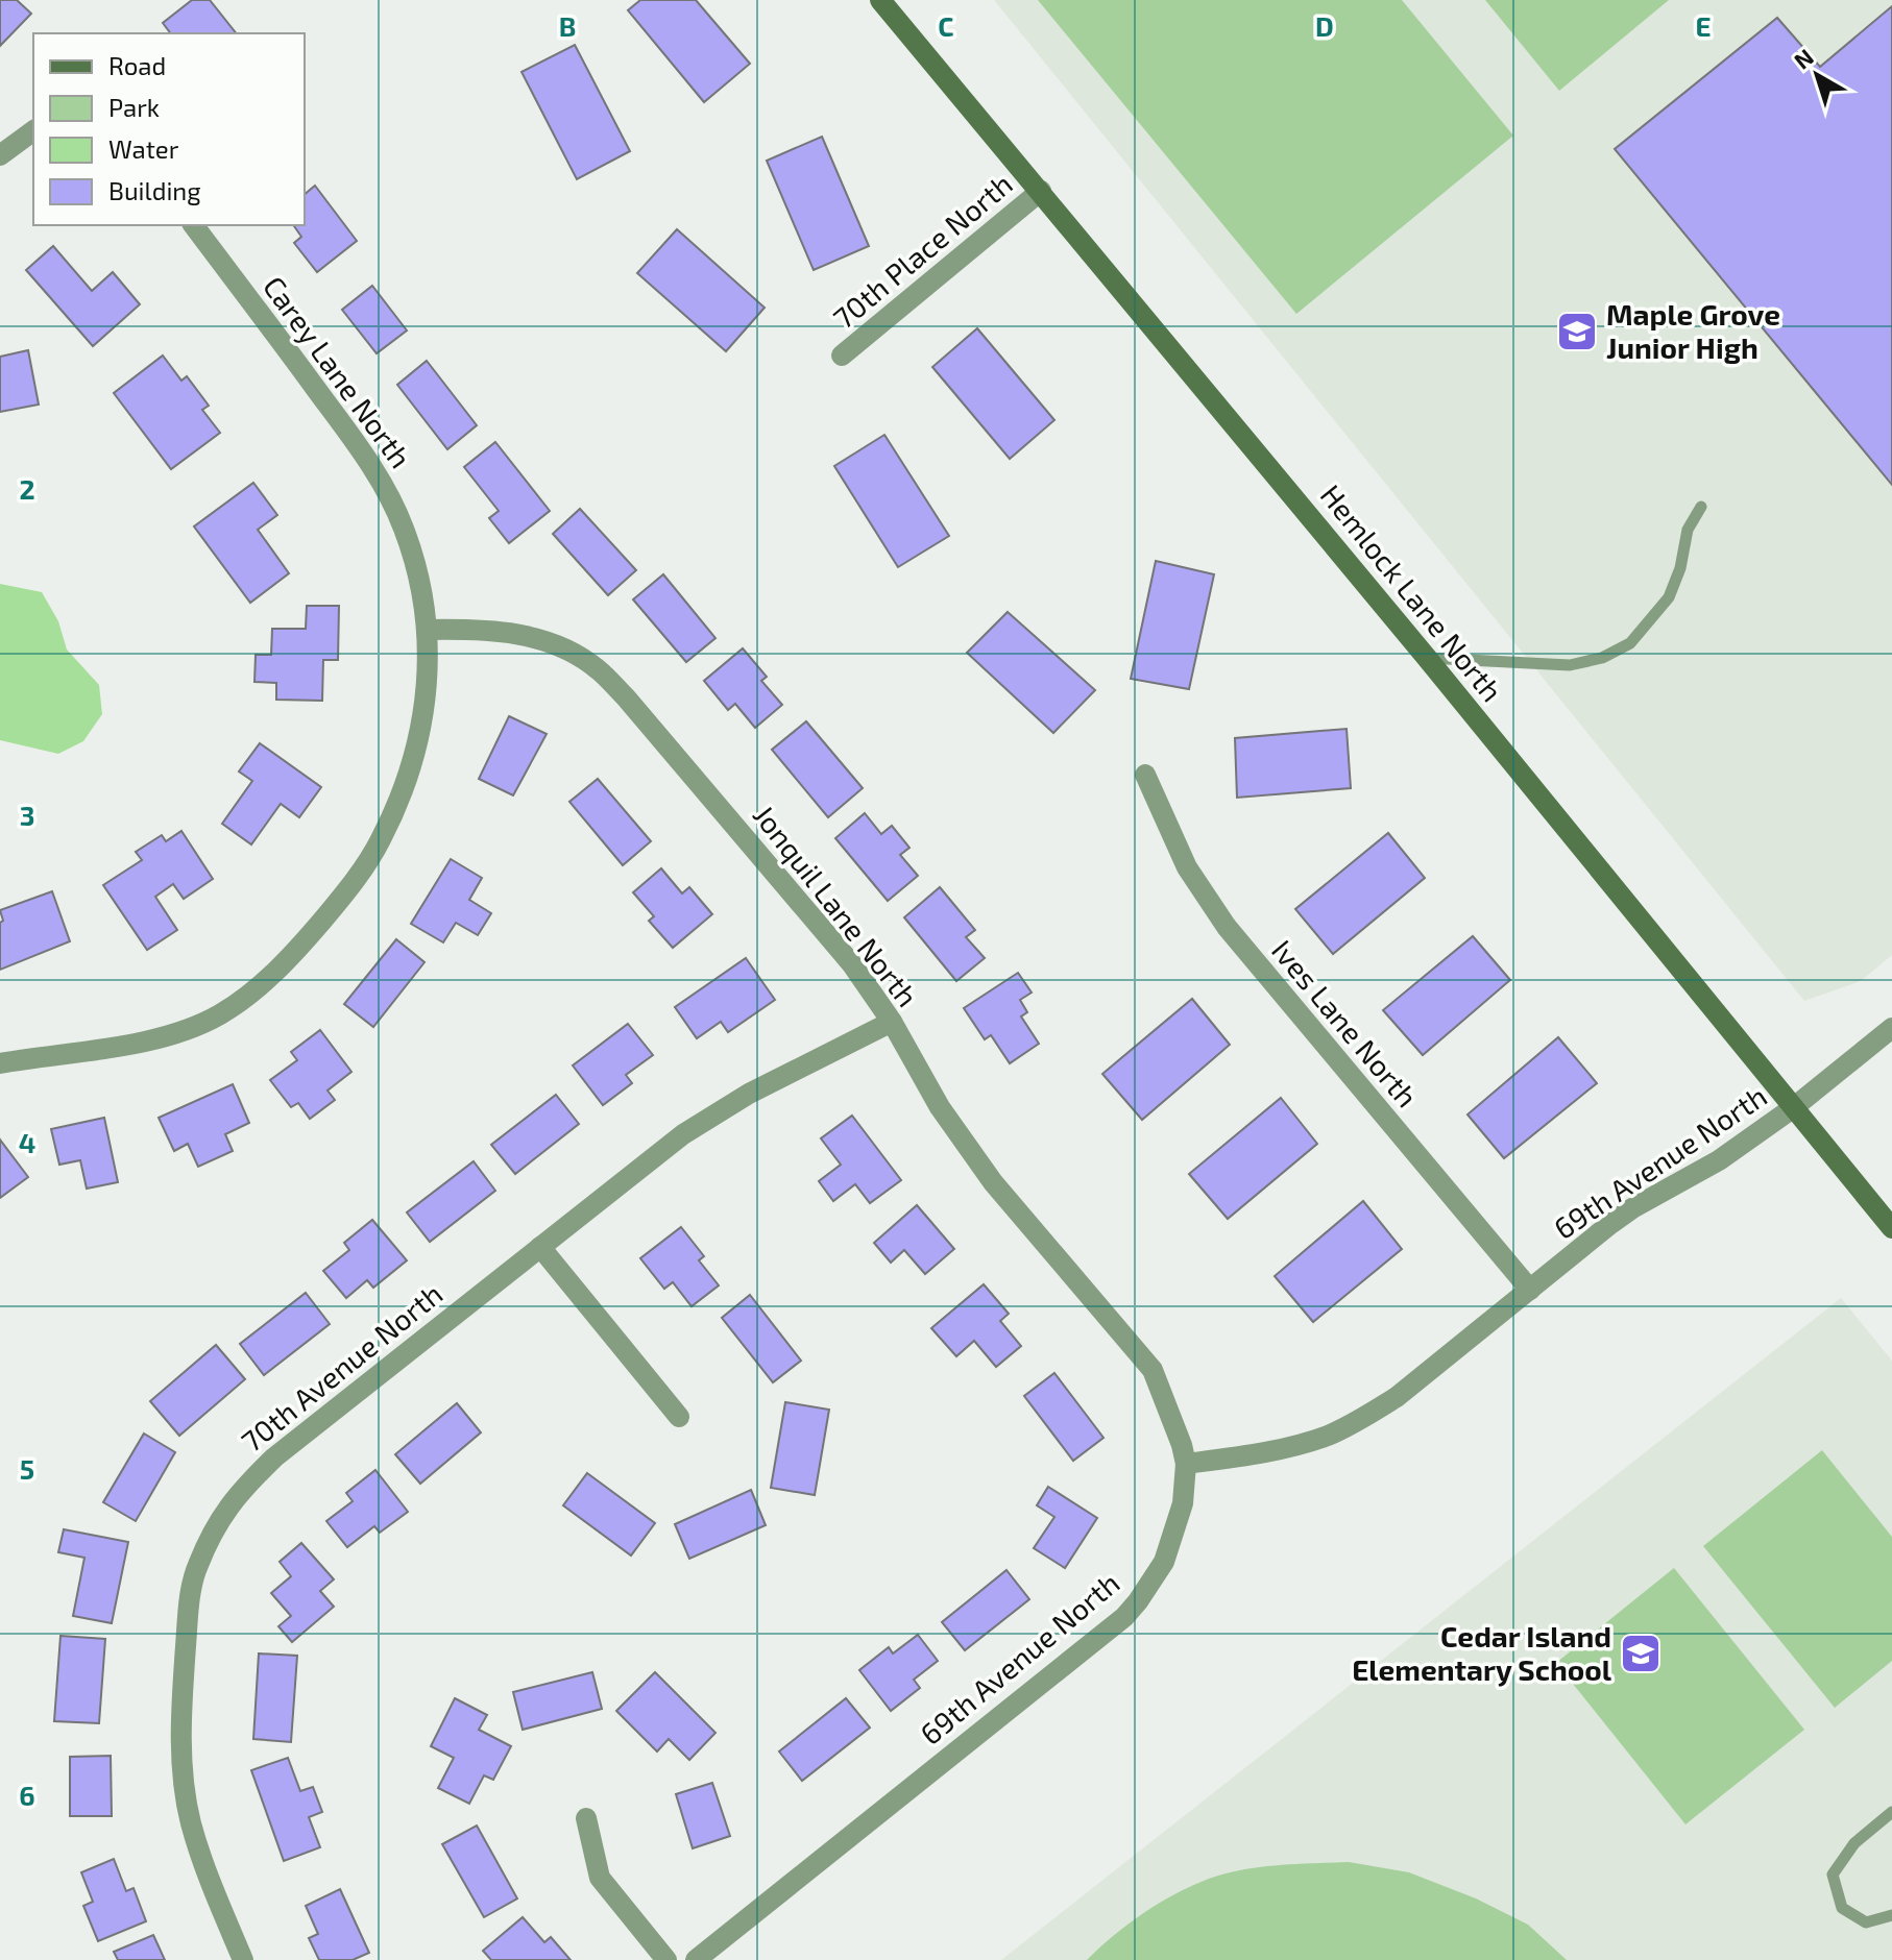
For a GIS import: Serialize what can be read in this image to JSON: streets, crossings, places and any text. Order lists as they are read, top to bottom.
{
  "streets": {
    "main road": ["Hemlock Lane North"],
    "street": [
      "70th Place North",
      "Carey Lane North",
      "Jonquil Lane North",
      "Ives Lane North",
      "69th Avenue North",
      "70th Avenue North"
    ]
  },
  "crossings": [
    ["70th Place North", "Hemlock Lane North"],
    ["Carey Lane North", "Jonquil Lane North"],
    ["Hemlock Lane North", "69th Avenue North"],
    ["Jonquil Lane North", "69th Avenue North"],
    ["Jonquil Lane North", "70th Avenue North"],
    ["Ives Lane North", "69th Avenue North"]
  ],
  "places": {
    "school or university": ["Maple Grove Junior High", "Cedar Island Elementary School"]
  },
  "legend": [
    "Road",
    "Park",
    "Water",
    "Building"
  ],
  "north": "top left",
  "grid": {
    "columns": [
      "B",
      "C",
      "D",
      "E"
    ],
    "rows": [
      "2",
      "3",
      "4",
      "5",
      "6"
    ]
  }
}
